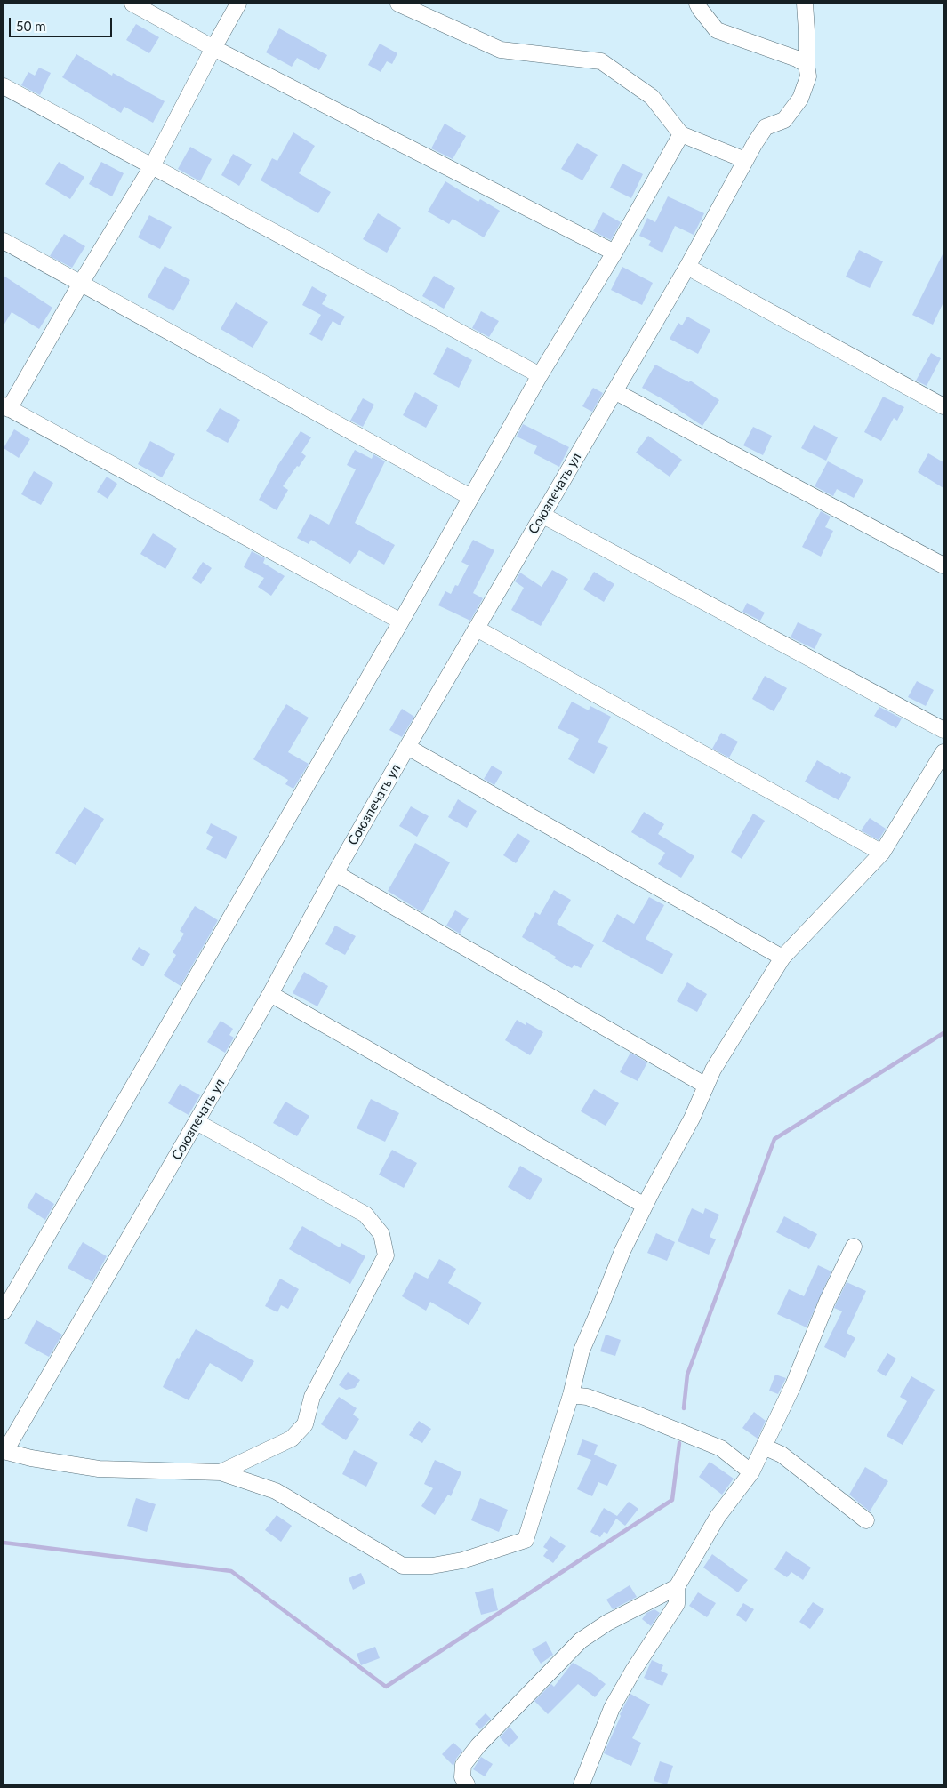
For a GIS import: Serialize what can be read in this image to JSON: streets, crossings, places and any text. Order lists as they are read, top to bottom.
{
  "streets": {
    "street": ["Союзпечать ул"]
  },
  "scale_bar": "50 m"
}
